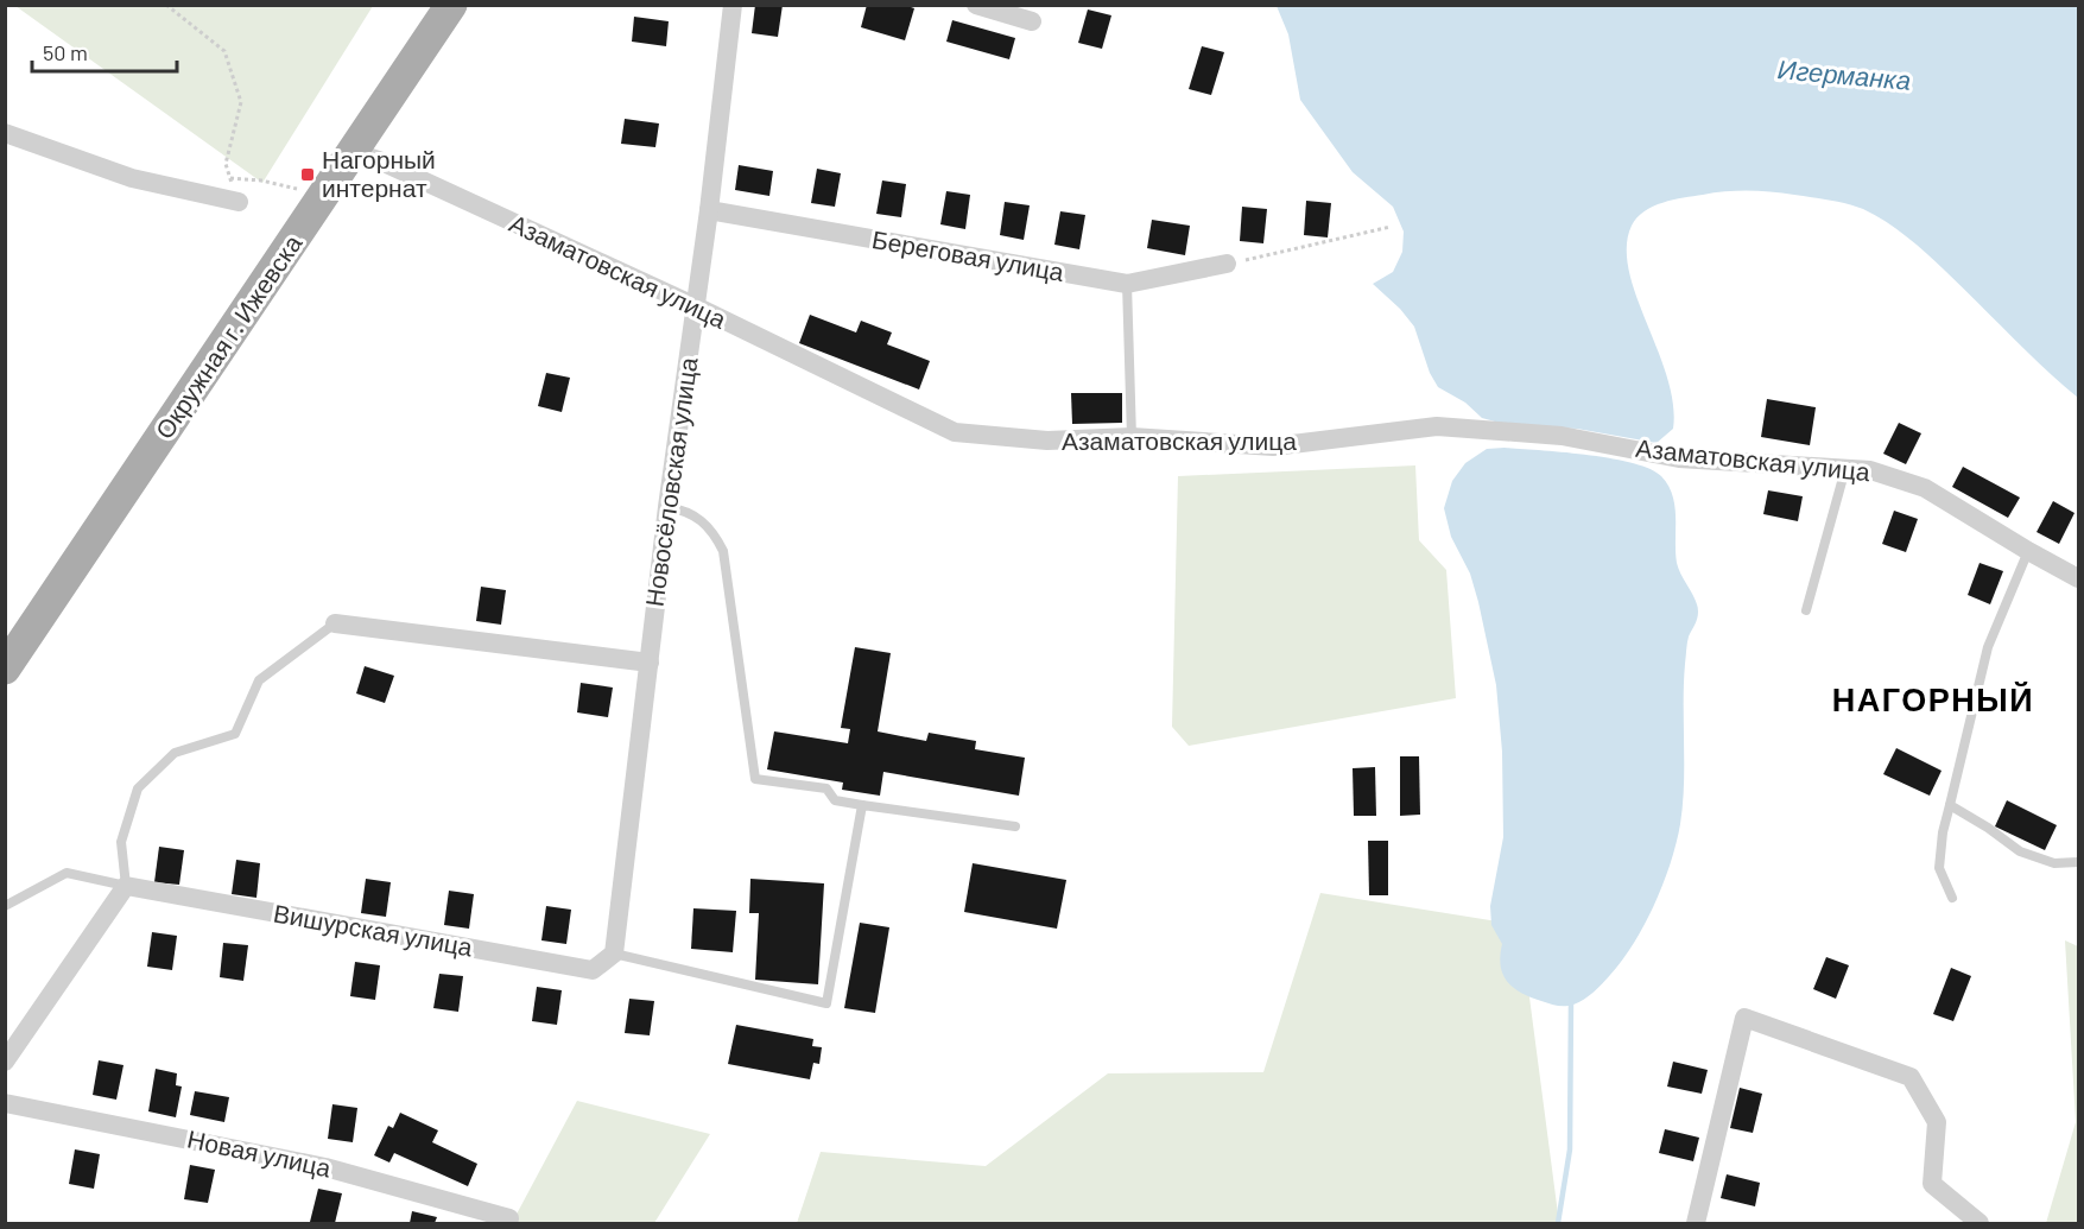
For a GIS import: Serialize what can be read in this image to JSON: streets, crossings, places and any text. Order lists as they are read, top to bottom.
{
  "streets": {
    "main road": ["Окружная г. Ижевска"],
    "street": [
      "Береговая улица",
      "Азаматовская улица",
      "Новосёловская улица",
      "Вишурская улица",
      "Новая улица"
    ]
  },
  "crossings": [
    ["Береговая улица", "Новосёловская улица"],
    ["Азаматовская улица", "Окружная г. Ижевска"],
    ["Азаматовская улица", "Новосёловская улица"],
    ["Новосёловская улица", "Вишурская улица"]
  ],
  "districts": ["НАГОРНЫЙ"],
  "water": ["Игерманка"],
  "places": {
    "transit": ["Нагорный интернат"]
  },
  "scale_bar": "50 m"
}
